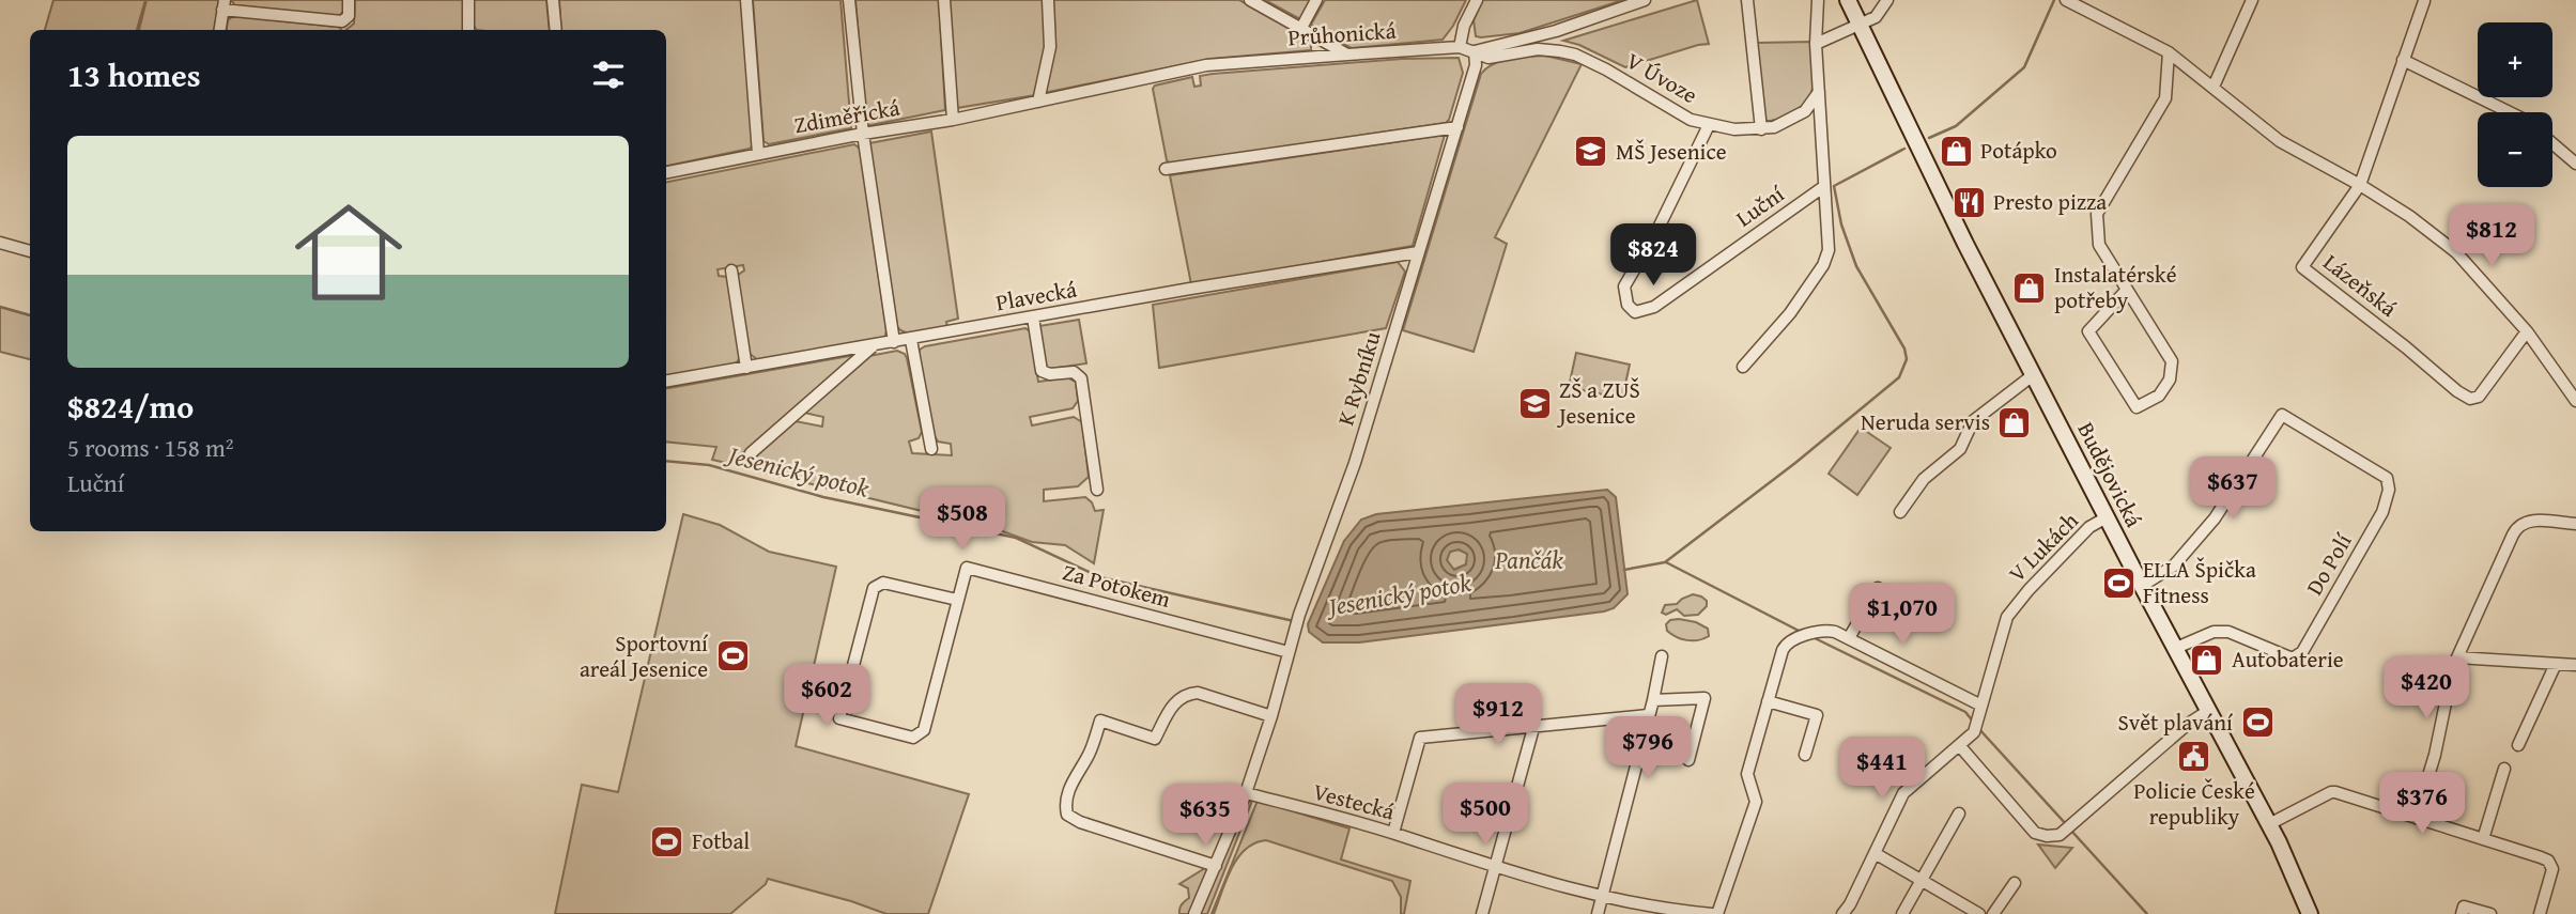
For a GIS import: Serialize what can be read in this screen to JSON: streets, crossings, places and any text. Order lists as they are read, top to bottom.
{
  "streets": {
    "main road": ["Budějovická"],
    "street": [
      "Průhonická",
      "V Úvoze",
      "Zdiměřická",
      "Luční",
      "Lázeňská",
      "Plavecká",
      "K Rybníku",
      "V Lukách",
      "Do Polí",
      "Za Potokem",
      "Vestecká"
    ]
  },
  "crossings": [
    ["Průhonická", "V Úvoze"],
    ["Průhonická", "Zdiměřická"],
    ["Průhonická", "K Rybníku"],
    ["V Úvoze", "Luční"],
    ["V Úvoze", "K Rybníku"],
    ["Plavecká", "K Rybníku"],
    ["K Rybníku", "Za Potokem"],
    ["K Rybníku", "Vestecká"],
    ["Budějovická", "V Lukách"],
    ["Budějovická", "Do Polí"]
  ],
  "water": ["Jesenický potok", "Pančák"],
  "places": {
    "shop": [
      "Potápko",
      "Instalatérské potřeby",
      "Neruda servis",
      "Autobaterie"
    ],
    "school or university": ["MŠ Jesenice", "ZŠ a ZUŠ Jesenice"],
    "restaurant": ["Presto pizza"],
    "sports": [
      "ELLA Špička Fitness",
      "Sportovní areál Jesenice",
      "Svět plavání",
      "Fotbal"
    ],
    "public building": ["Policie České republiky"]
  },
  "page": {
    "map_buttons": ["+", "−"],
    "heading": "13 homes",
    "list": [
      {
        "name": "$824/mo",
        "note": "5 rooms · 158 m² · Luční"
      }
    ],
    "price": [
      "$812",
      "$824",
      "$637",
      "$508",
      "$1,070",
      "$420",
      "$602",
      "$912",
      "$796",
      "$441",
      "$376",
      "$500",
      "$635"
    ]
  }
}
